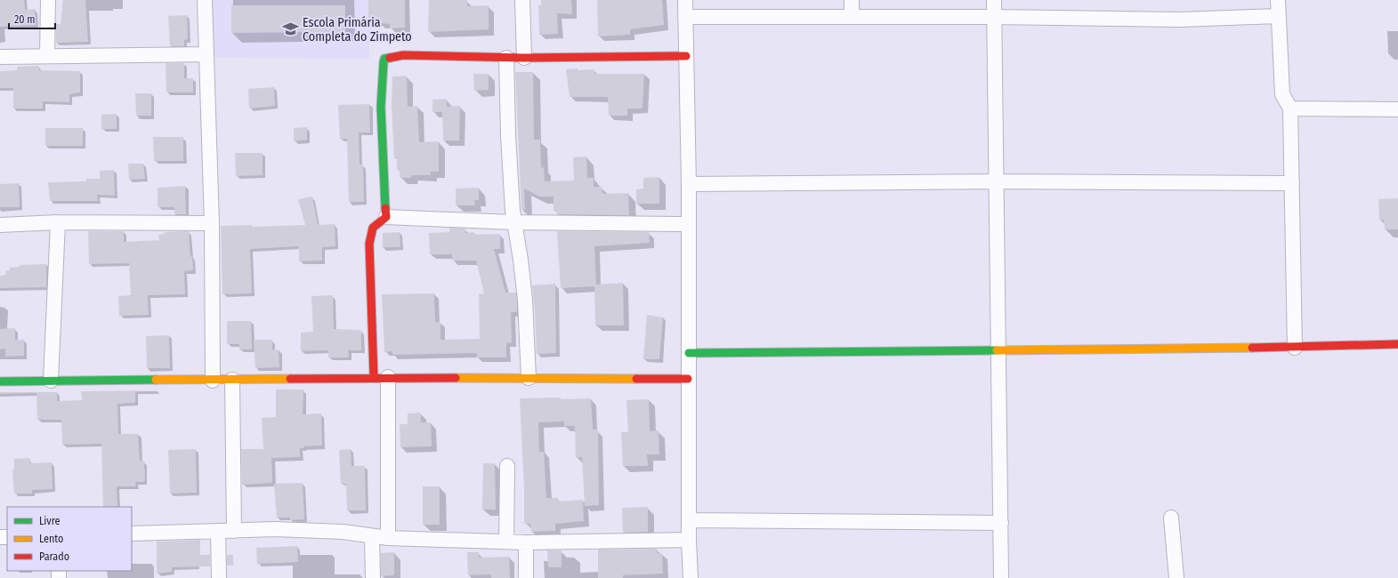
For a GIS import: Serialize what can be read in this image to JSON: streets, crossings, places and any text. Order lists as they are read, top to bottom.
{
  "places": {
    "school or university": ["Escola Primária Completa do Zimpeto"]
  },
  "legend": ["Livre", "Lento", "Parado"],
  "scale_bar": "20 m"
}
